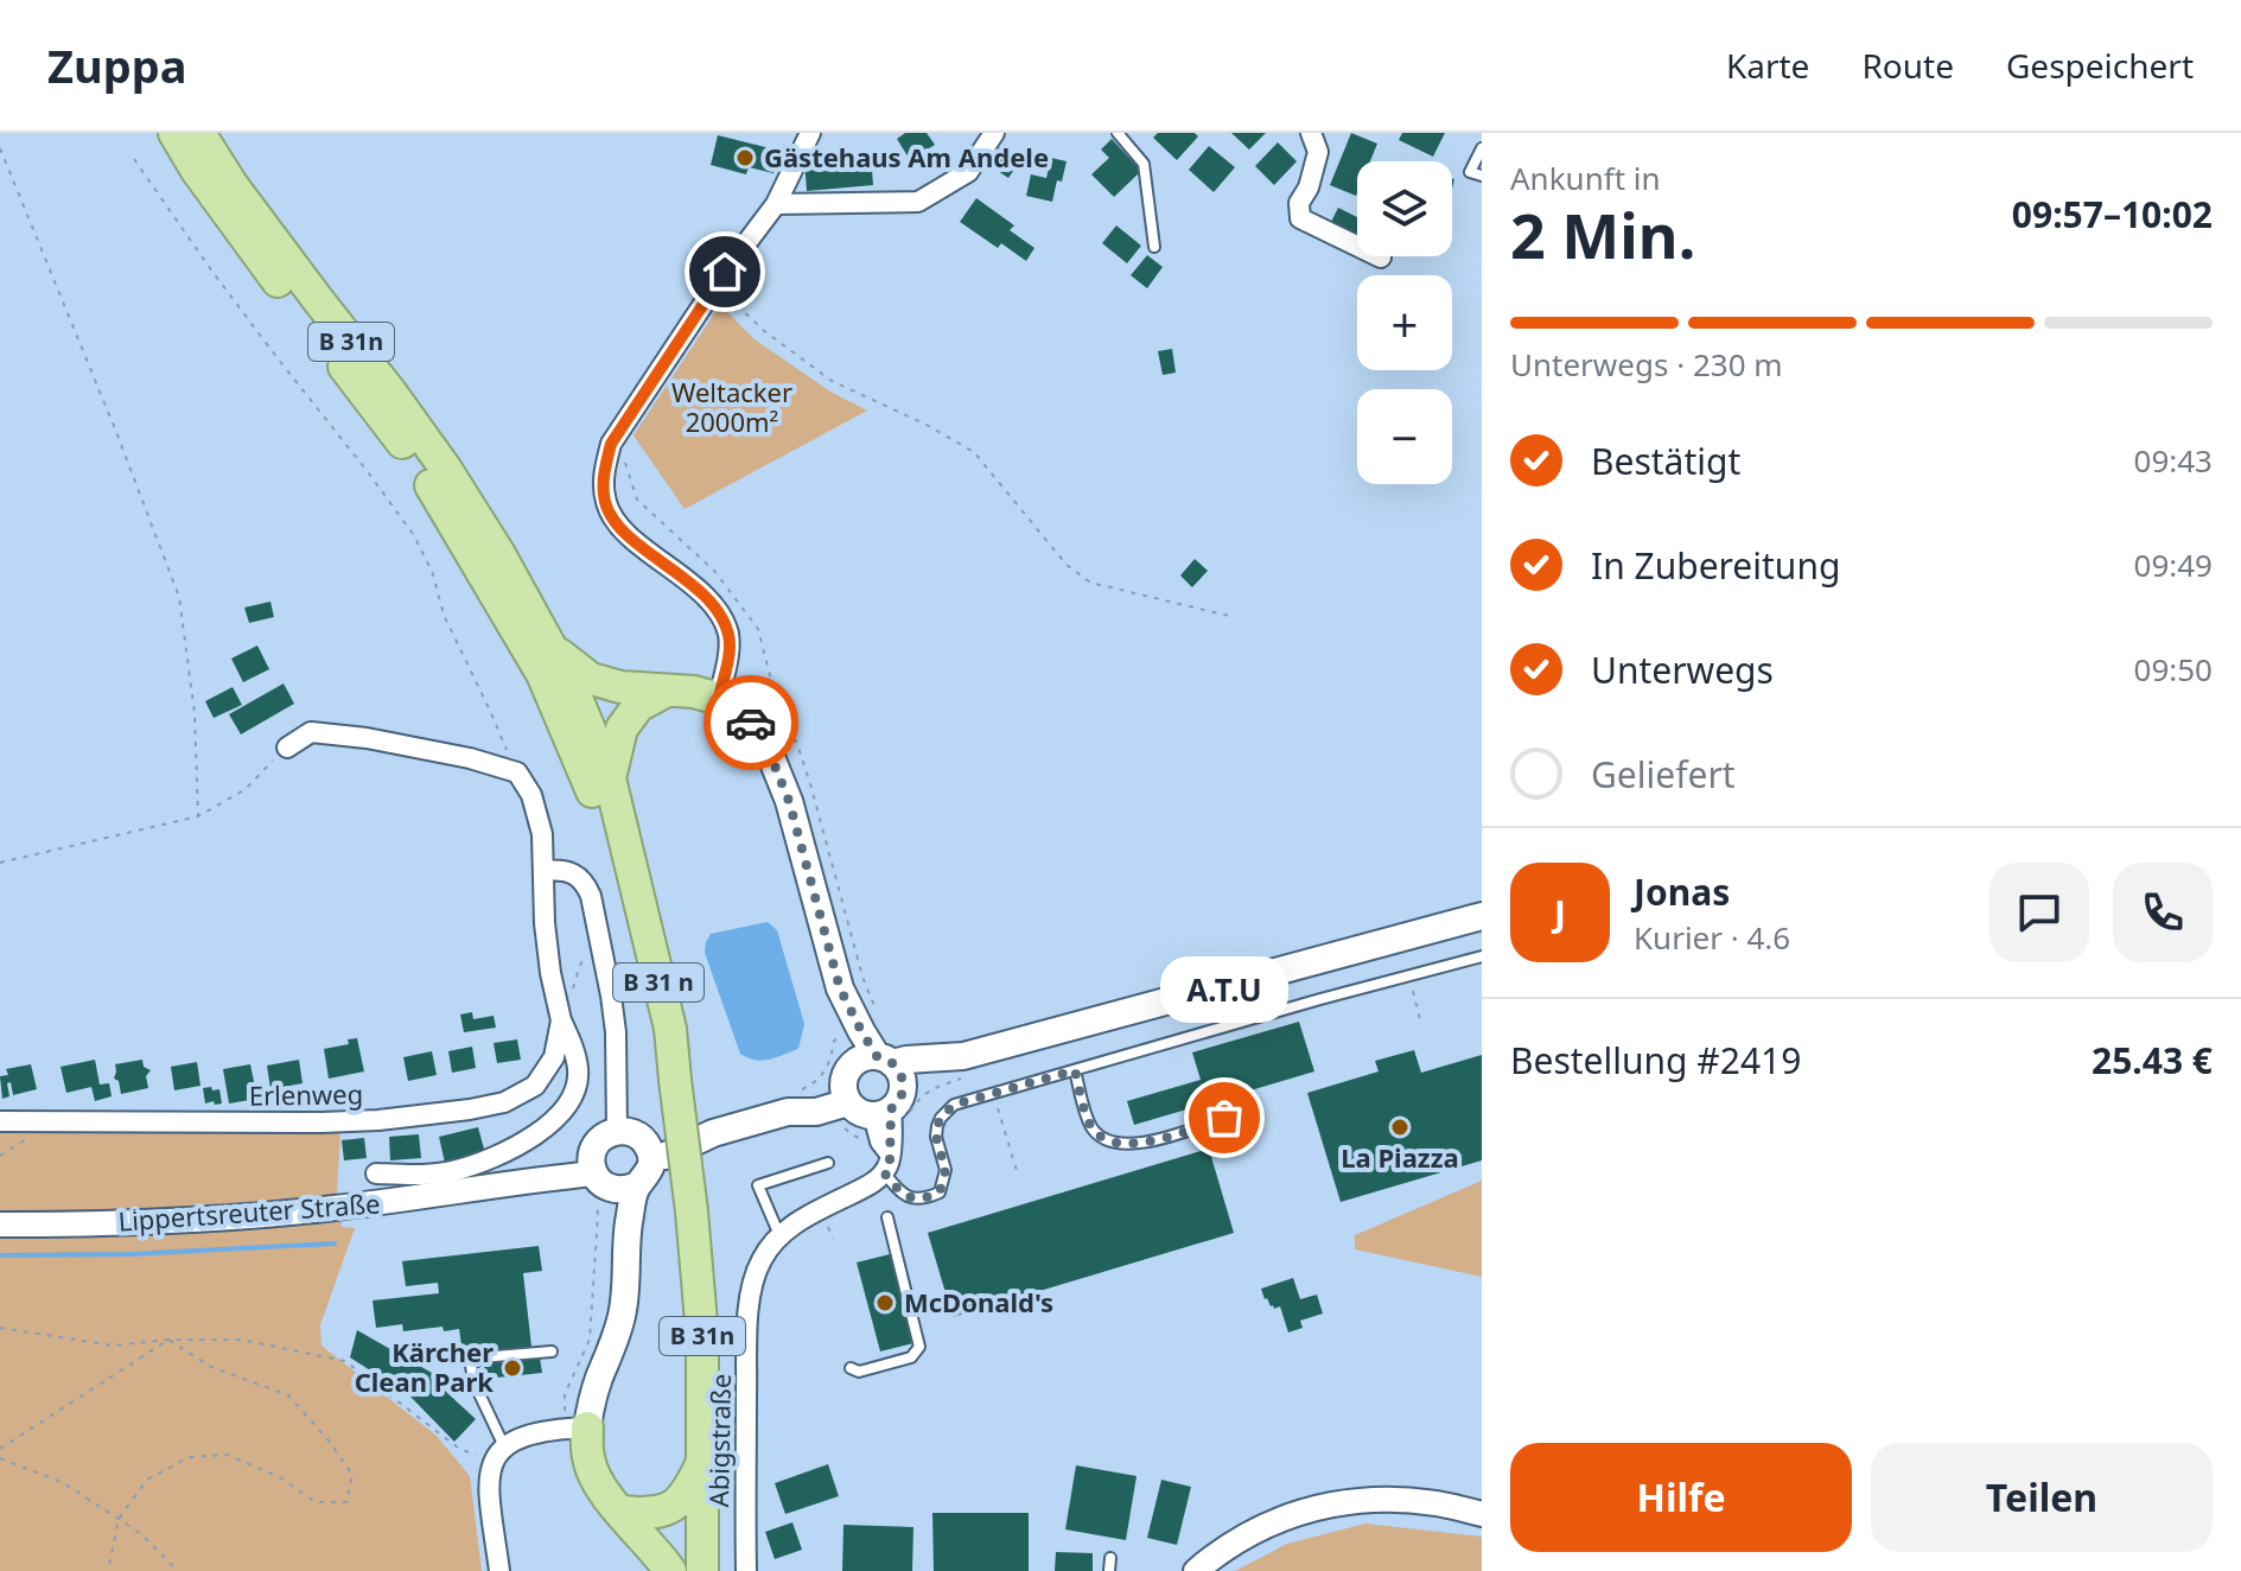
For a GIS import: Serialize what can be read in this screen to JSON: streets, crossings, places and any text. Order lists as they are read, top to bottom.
{
  "streets": {
    "highway": ["B 31n", "B 31 n"],
    "main road": ["Lippertsreuter Straße"],
    "street": ["Erlenweg", "Abigstraße"]
  },
  "crossings": [
    ["B 31n", "B 31 n"],
    ["B 31n", "Lippertsreuter Straße"]
  ],
  "parks": ["Weltacker 2000m²"],
  "places": [
    "Gästehaus Am Andele",
    "A.T.U",
    "La Piazza",
    "McDonald's",
    "Kärcher Clean Park"
  ],
  "page": {
    "header": "Zuppa",
    "nav": ["Karte", "Route", "Gespeichert"],
    "heading": ["2 Min.", "Ankunft in", "09:57–10:02"],
    "panel": [
      "Jonas",
      "Kurier · 4.6",
      "Bestellung #2419",
      "25.43 €"
    ],
    "map_buttons": ["+", "−"],
    "bar": "Unterwegs · 230 m",
    "list": [
      ["Bestätigt", "09:43"],
      ["In Zubereitung", "09:49"],
      ["Unterwegs", "09:50"],
      "Geliefert"
    ],
    "round": "J",
    "bubble": "A.T.U",
    "buttons": ["Hilfe", "Teilen"]
  }
}
